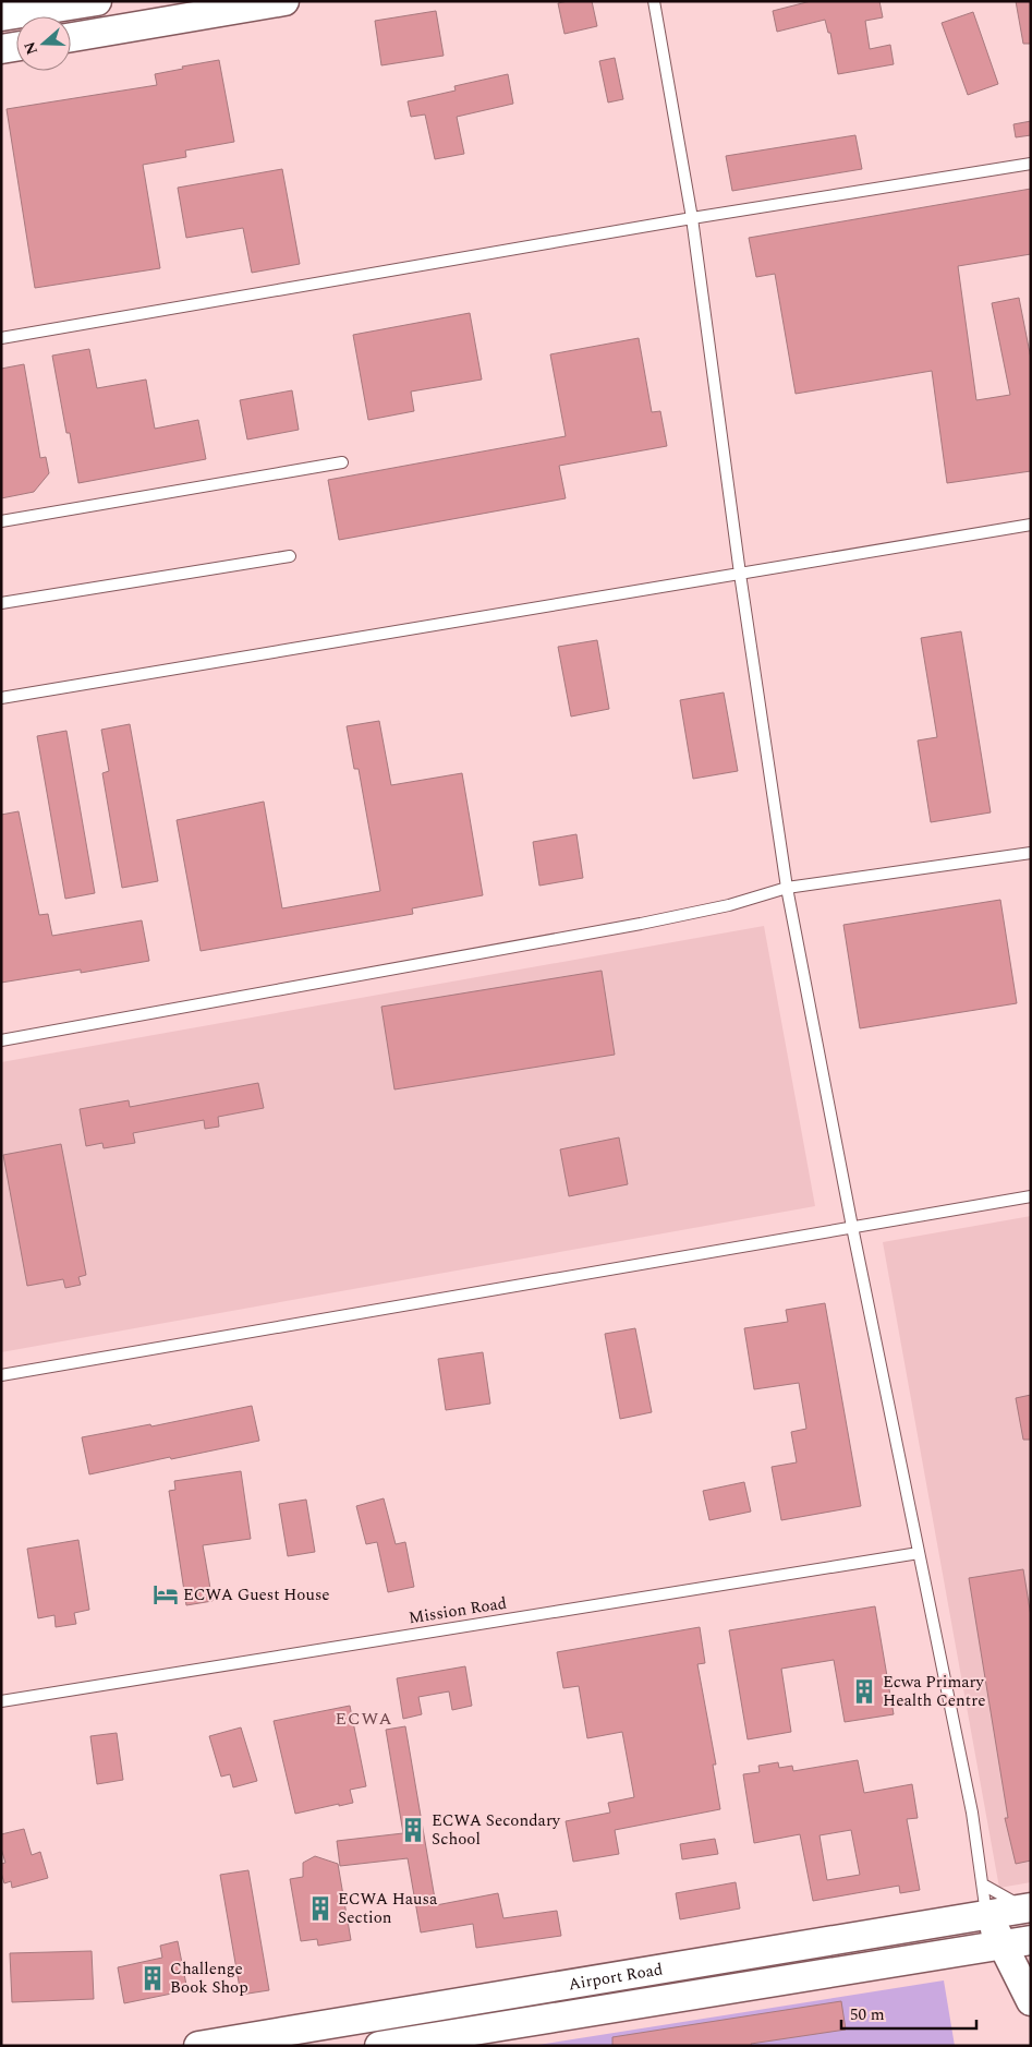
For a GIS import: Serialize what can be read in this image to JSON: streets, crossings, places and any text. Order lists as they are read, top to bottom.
{
  "streets": {
    "main road": ["Airport Road"],
    "lane": ["Mission Road"]
  },
  "districts": ["ECWA"],
  "places": {
    "hotel": ["ECWA Guest House"],
    "building": [
      "Ecwa Primary Health Centre",
      "ECWA Secondary School",
      "ECWA Hausa Section",
      "Challenge Book Shop"
    ]
  },
  "scale_bar": "50 m",
  "north": "left"
}
